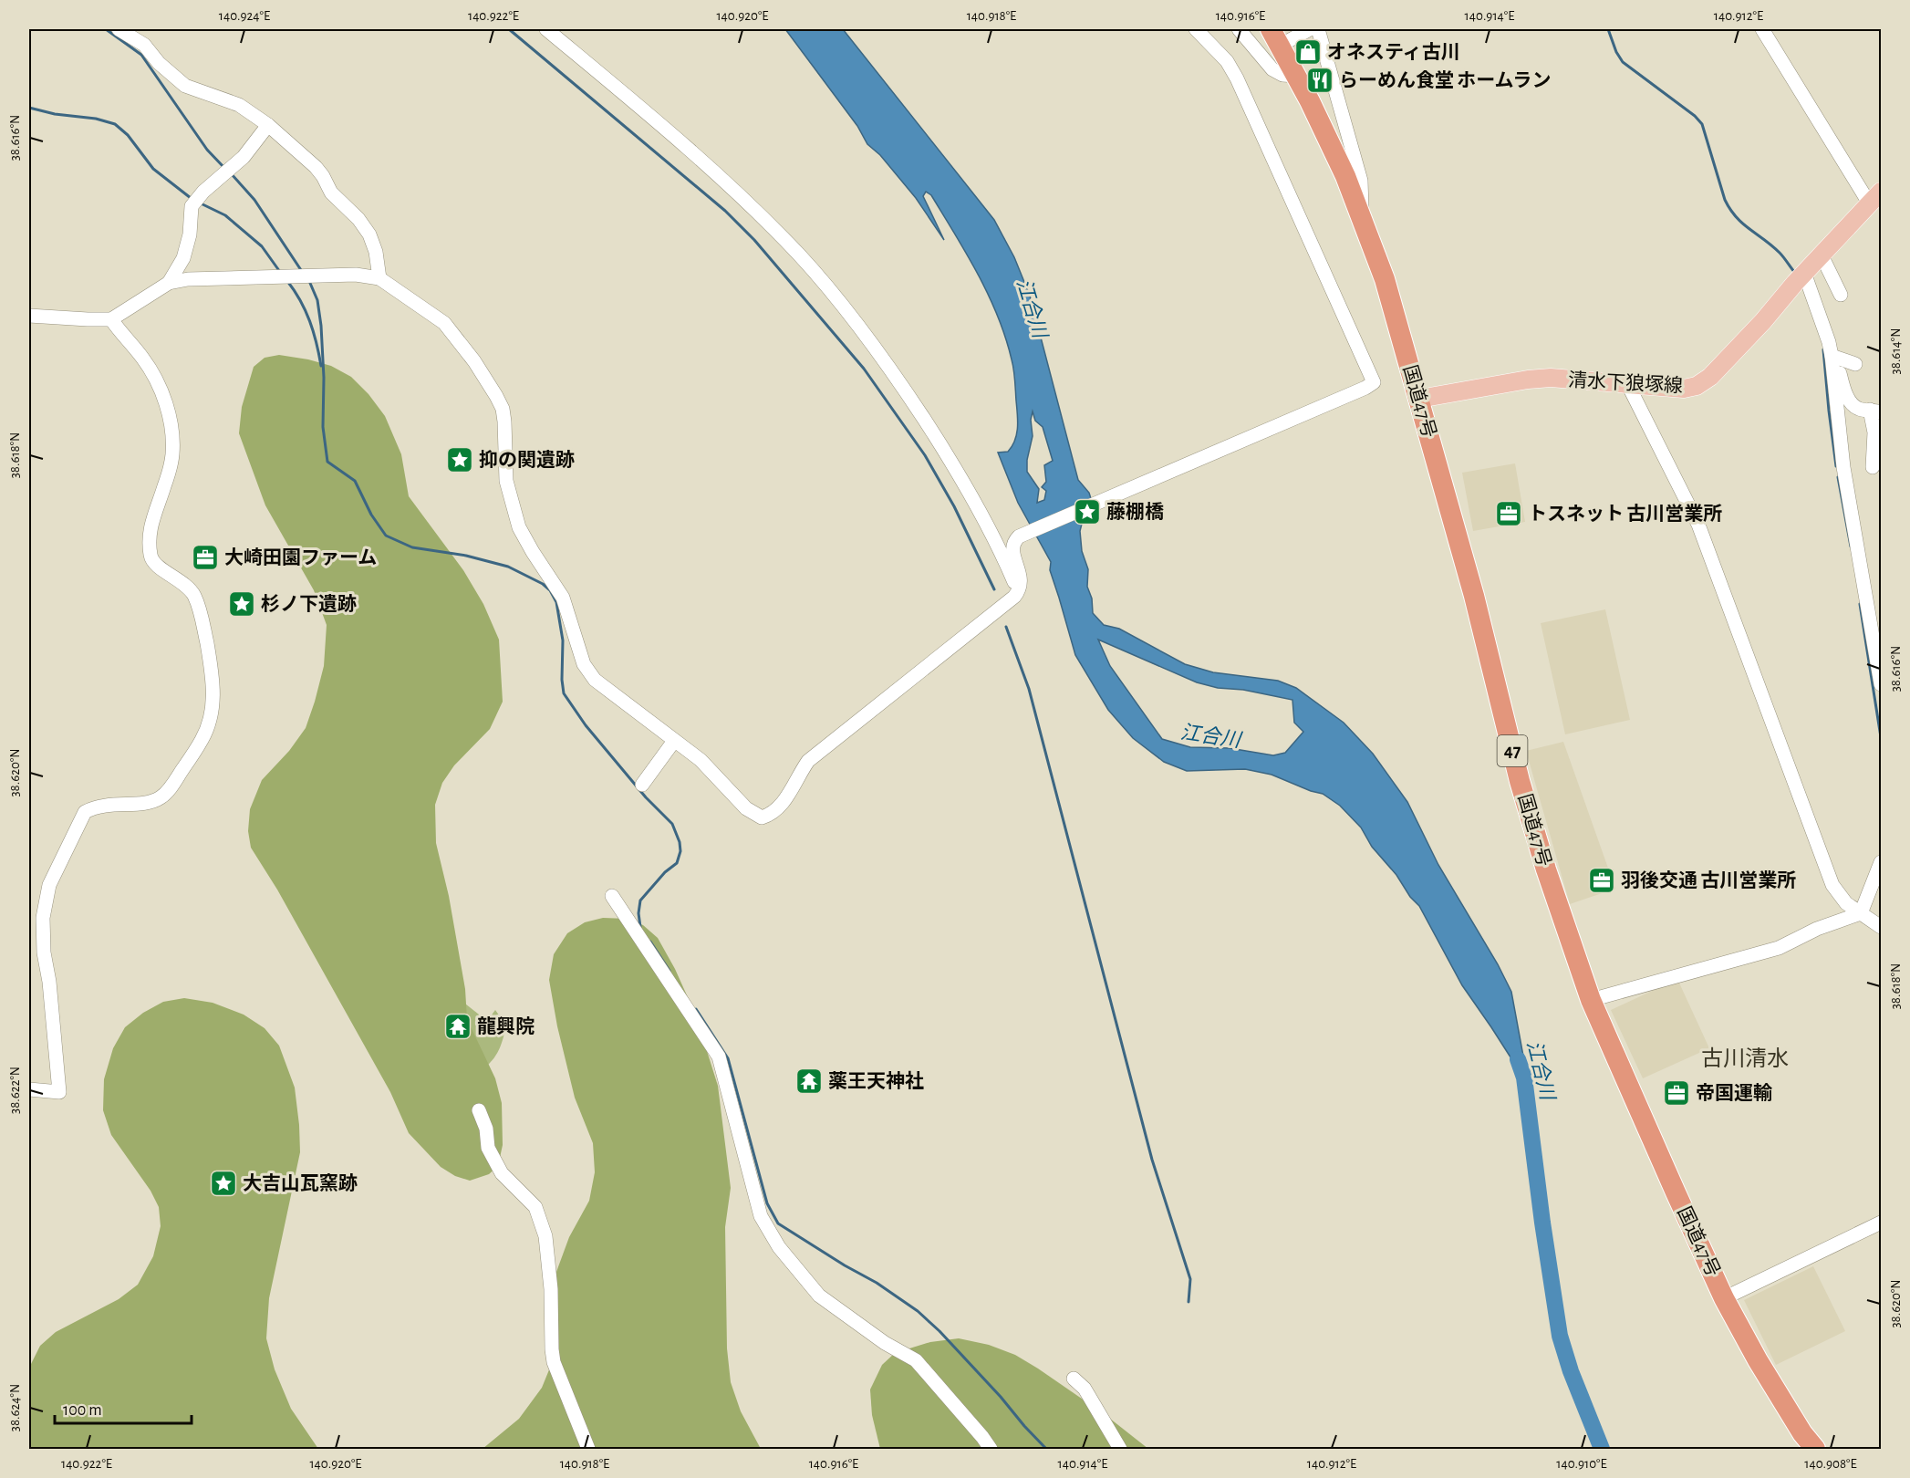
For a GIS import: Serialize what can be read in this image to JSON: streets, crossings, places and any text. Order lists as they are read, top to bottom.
{
  "streets": {
    "highway": ["国道47号", "47"],
    "main road": ["清水下狼塚線"]
  },
  "crossings": [
    ["清水下狼塚線", "国道47号"]
  ],
  "districts": ["古川清水"],
  "water": ["江合川"],
  "places": {
    "shop": ["オネスティ古川"],
    "restaurant": ["らーめん食堂 ホームラン"],
    "place": [
      "抑の関遺跡",
      "藤棚橋",
      "杉ノ下遺跡",
      "大吉山瓦窯跡"
    ],
    "office": [
      "トスネット 古川営業所",
      "大崎田園ファーム",
      "羽後交通 古川営業所",
      "帝国運輸"
    ],
    "temple": ["龍興院", "薬王天神社"]
  },
  "scale_bar": "100 m",
  "coordinates": [
    "140.924°E",
    "140.922°E",
    "140.920°E",
    "140.918°E",
    "140.916°E",
    "140.914°E",
    "140.912°E",
    "38.616°N",
    "38.614°N",
    "38.618°N",
    "38.620°N",
    "38.622°N",
    "38.624°N",
    "140.910°E",
    "140.908°E"
  ]
}
